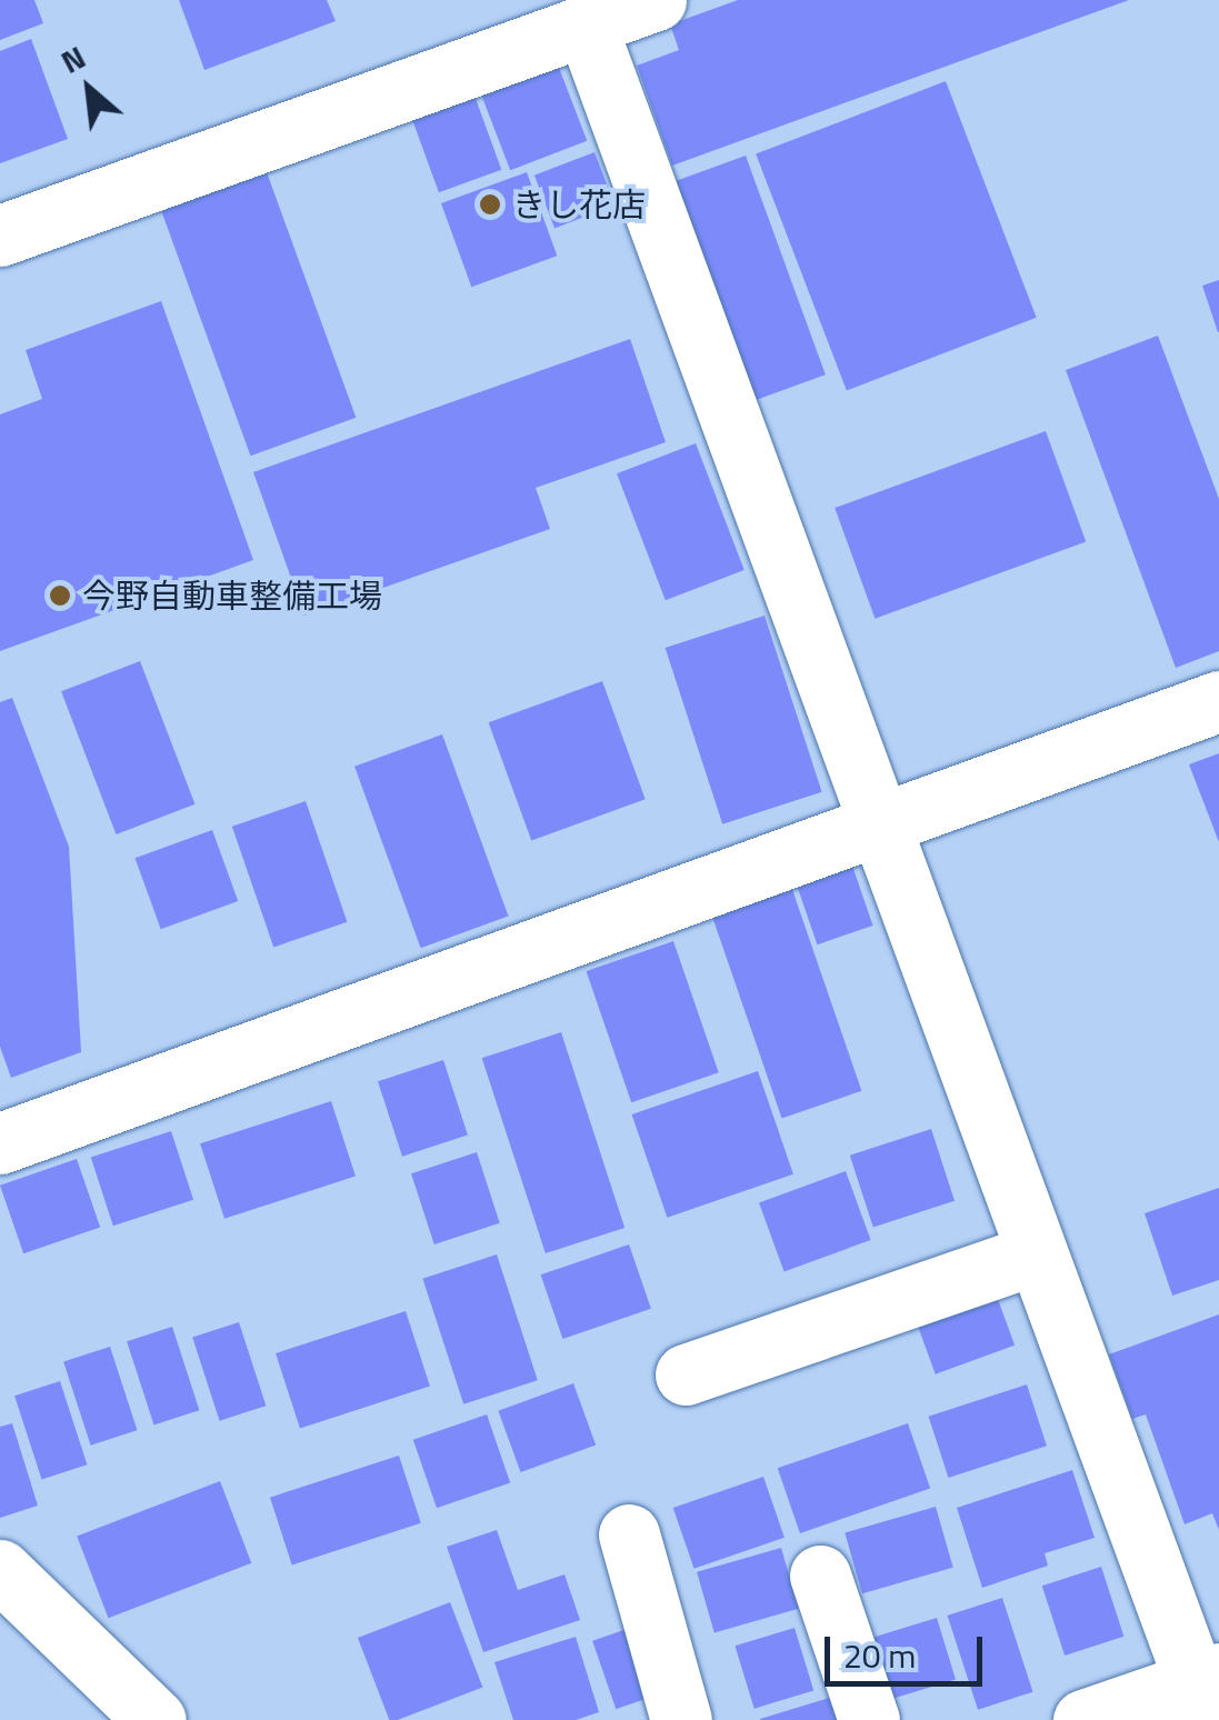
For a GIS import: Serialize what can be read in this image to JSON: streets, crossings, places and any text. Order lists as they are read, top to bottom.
{
  "places": ["きし花店", "今野自動車整備工場"],
  "scale_bar": "20 m",
  "north": "top left"
}
